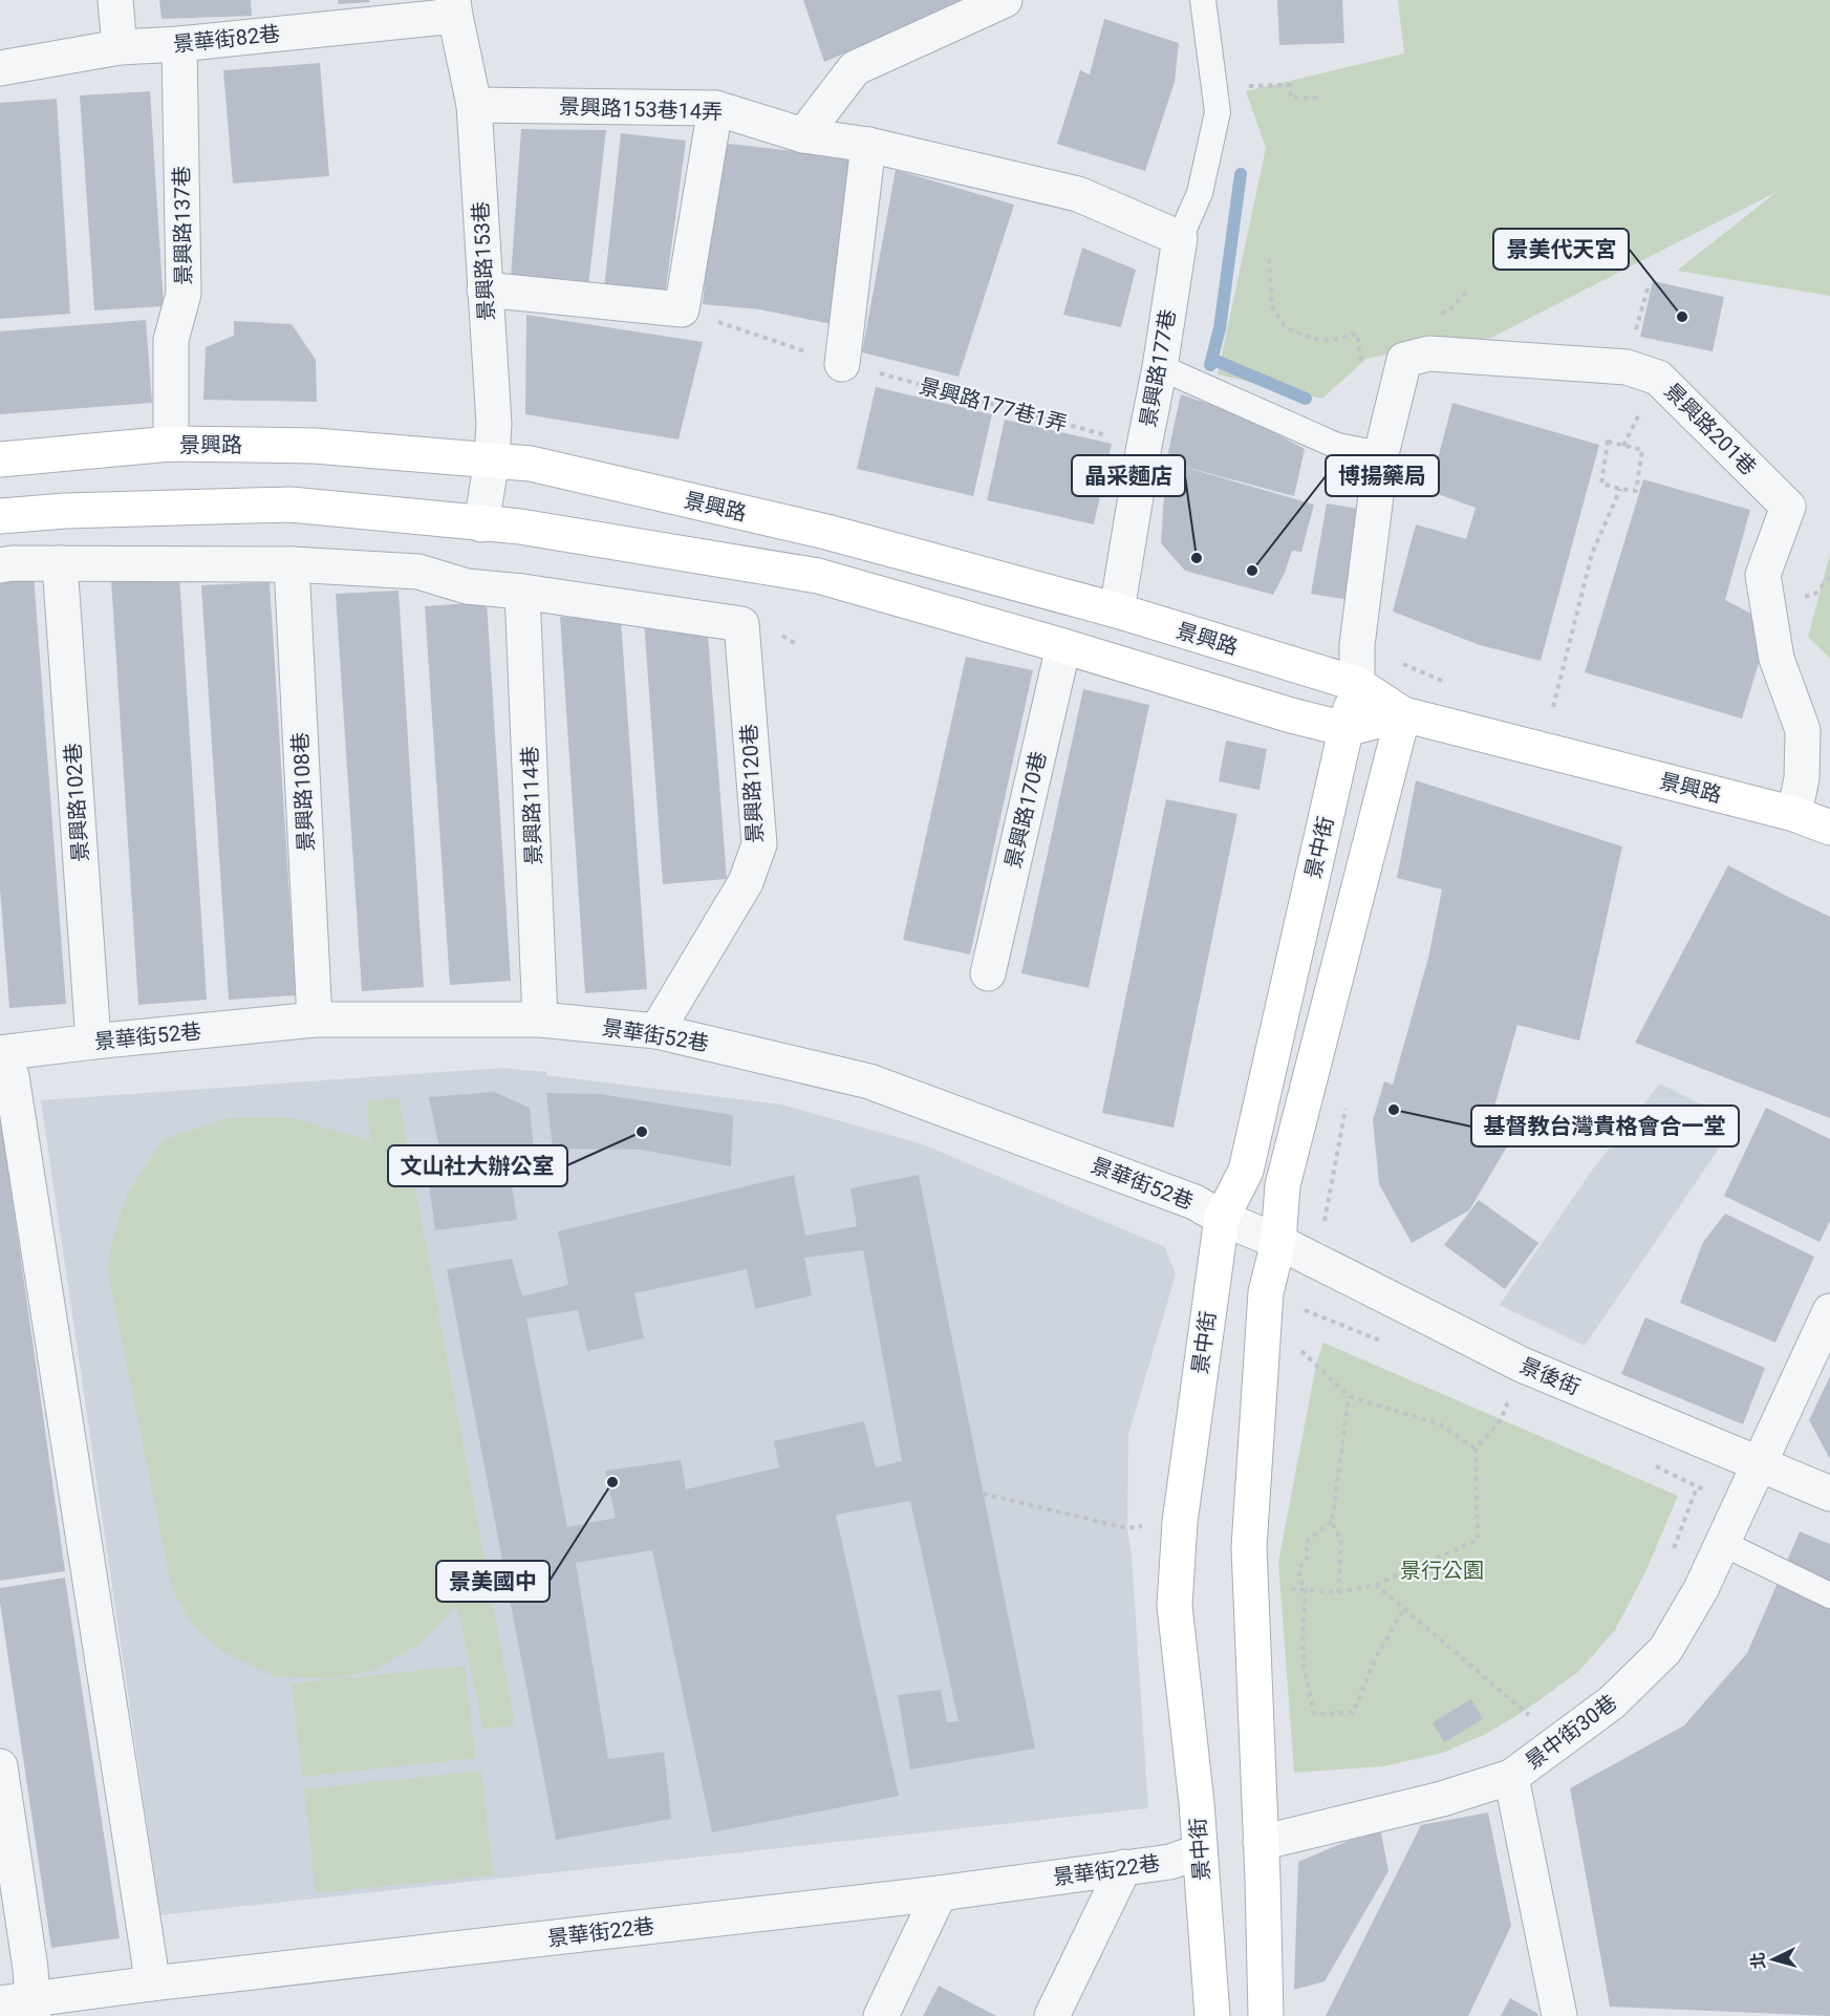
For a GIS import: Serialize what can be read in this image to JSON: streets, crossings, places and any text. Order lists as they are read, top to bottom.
{
  "streets": {
    "street": [
      "景華街82巷",
      "景興路153巷14弄",
      "景興路137巷",
      "景興路153巷",
      "景興路177巷",
      "景興路201巷",
      "景興路",
      "景興路120巷",
      "景興路108巷",
      "景興路102巷",
      "景興路114巷",
      "景興路170巷",
      "景中街",
      "景華街52巷",
      "景後街",
      "景中街30巷",
      "景華街22巷"
    ],
    "path": ["景興路177巷1弄"]
  },
  "crossings": [
    ["景華街82巷", "景興路137巷"],
    ["景華街82巷", "景興路153巷"],
    ["景興路153巷14弄", "景興路153巷"],
    ["景興路137巷", "景興路"],
    ["景興路153巷", "景興路"],
    ["景興路177巷", "景興路177巷1弄"],
    ["景興路177巷", "景興路"],
    ["景興路201巷", "景興路"],
    ["景興路201巷", "景中街"],
    ["景興路", "景興路170巷"],
    ["景興路", "景中街"],
    ["景興路120巷", "景興路114巷"],
    ["景興路120巷", "景華街52巷"],
    ["景興路108巷", "景華街52巷"],
    ["景興路102巷", "景華街52巷"],
    ["景興路114巷", "景華街52巷"],
    ["景中街", "景華街52巷"],
    ["景中街", "景華街22巷"],
    ["景華街52巷", "景後街"],
    ["景後街", "景中街30巷"]
  ],
  "parks": ["景行公園"],
  "places": [
    "景美代天宮",
    "晶采麵店",
    "博揚藥局",
    "基督教台灣貴格會合一堂",
    "文山社大辦公室",
    "景美國中"
  ],
  "north": "left"
}
